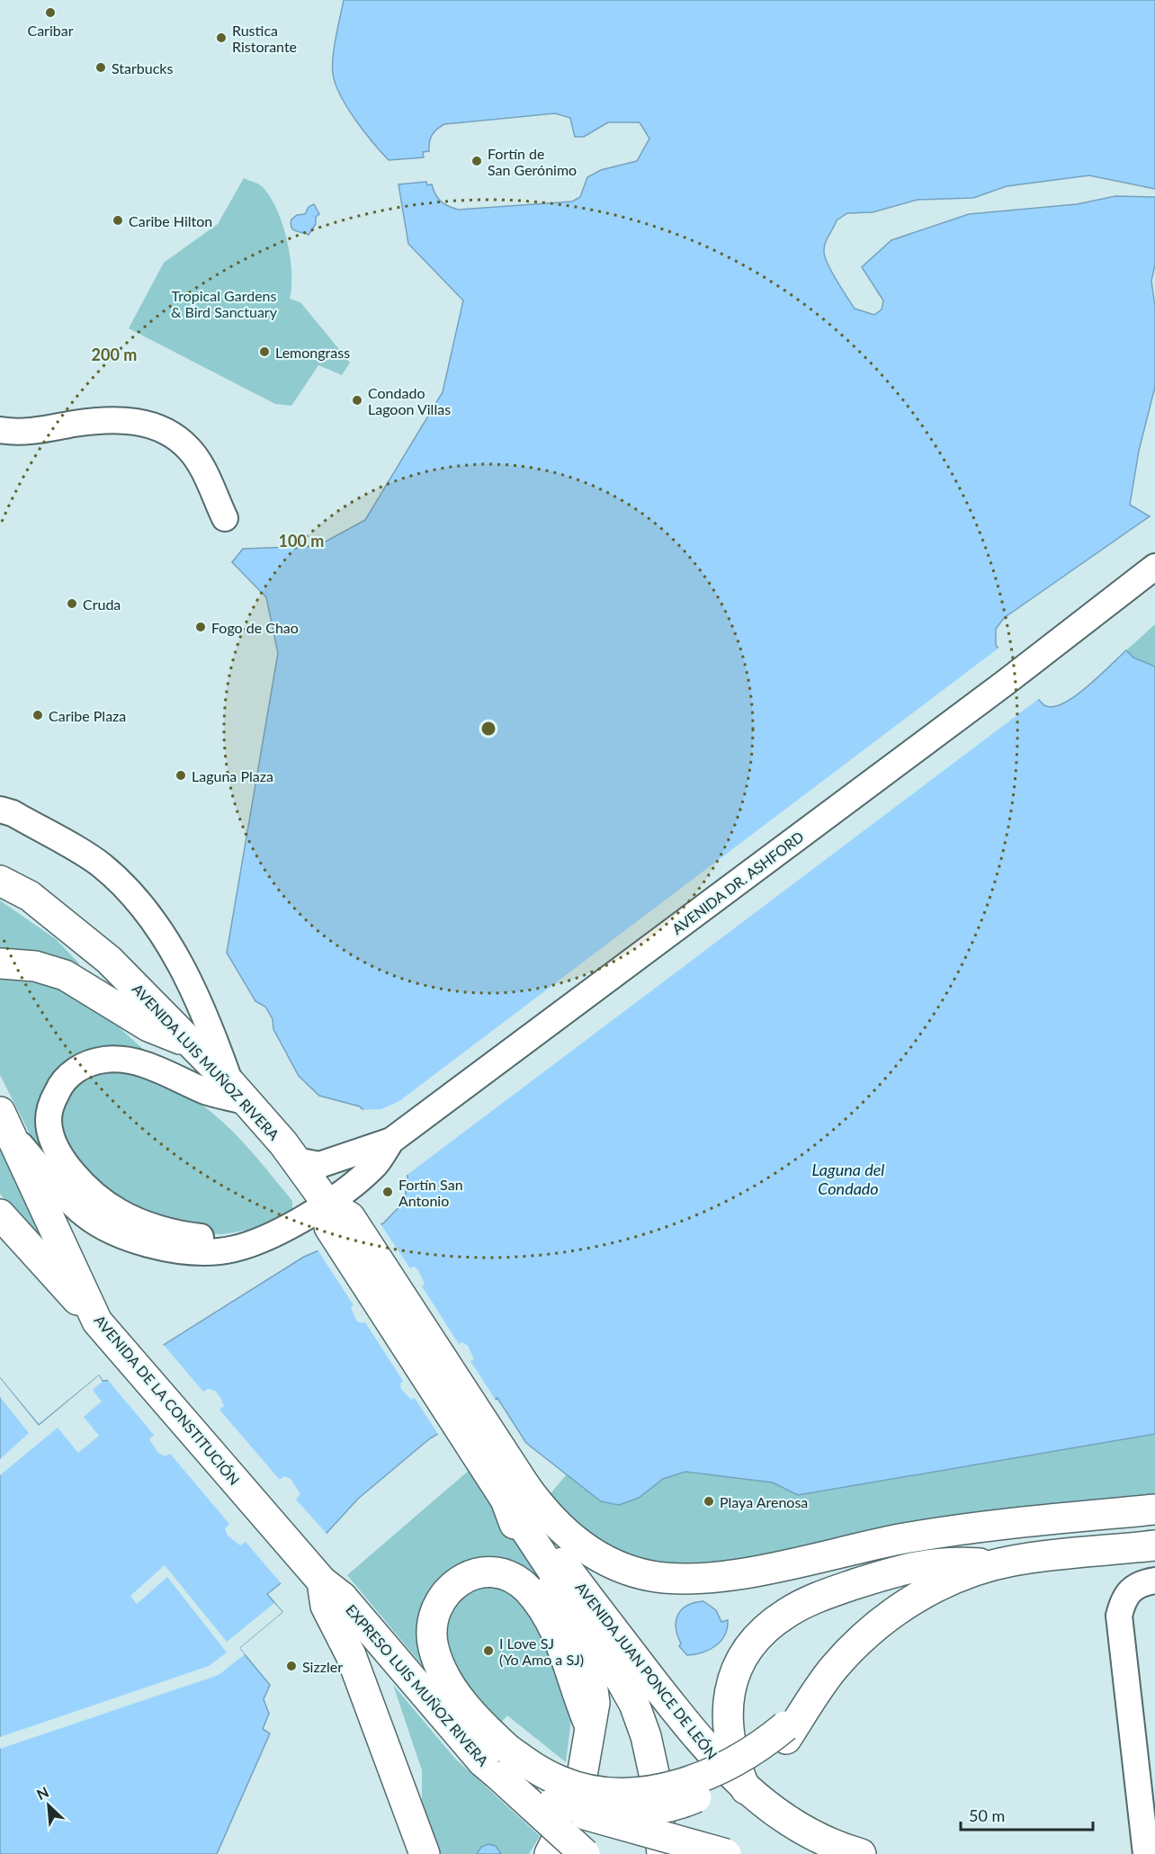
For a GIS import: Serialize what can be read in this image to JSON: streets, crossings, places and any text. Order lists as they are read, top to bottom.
{
  "streets": {
    "main road": [
      "AVENIDA LUIS MUÑOZ RIVERA",
      "AVENIDA DE LA CONSTITUCIÓN",
      "AVENIDA JUAN PONCE DE LEÓN",
      "EXPRESO LUIS MUÑOZ RIVERA"
    ],
    "street": ["AVENIDA DR. ASHFORD"]
  },
  "crossings": [
    ["AVENIDA DR. ASHFORD", "AVENIDA LUIS MUÑOZ RIVERA"],
    ["AVENIDA DR. ASHFORD", "AVENIDA DE LA CONSTITUCIÓN"],
    ["AVENIDA LUIS MUÑOZ RIVERA", "AVENIDA JUAN PONCE DE LEÓN"],
    ["AVENIDA DE LA CONSTITUCIÓN", "EXPRESO LUIS MUÑOZ RIVERA"]
  ],
  "water": ["Laguna del Condado"],
  "parks": ["Tropical Gardens & Bird Sanctuary"],
  "places": [
    "Caribar",
    "Rustica Ristorante",
    "Starbucks",
    "Fortín de San Gerónimo",
    "Caribe Hilton",
    "Lemongrass",
    "Condado Lagoon Villas",
    "Cruda",
    "Fogo de Chao",
    "Caribe Plaza",
    "Laguna Plaza",
    "Fortín San Antonio",
    "Playa Arenosa",
    "I Love SJ (Yo Amo a SJ)",
    "Sizzler"
  ],
  "scale_bar": "50 m",
  "north": "top left",
  "rings": ["200 m", "100 m"]
}
